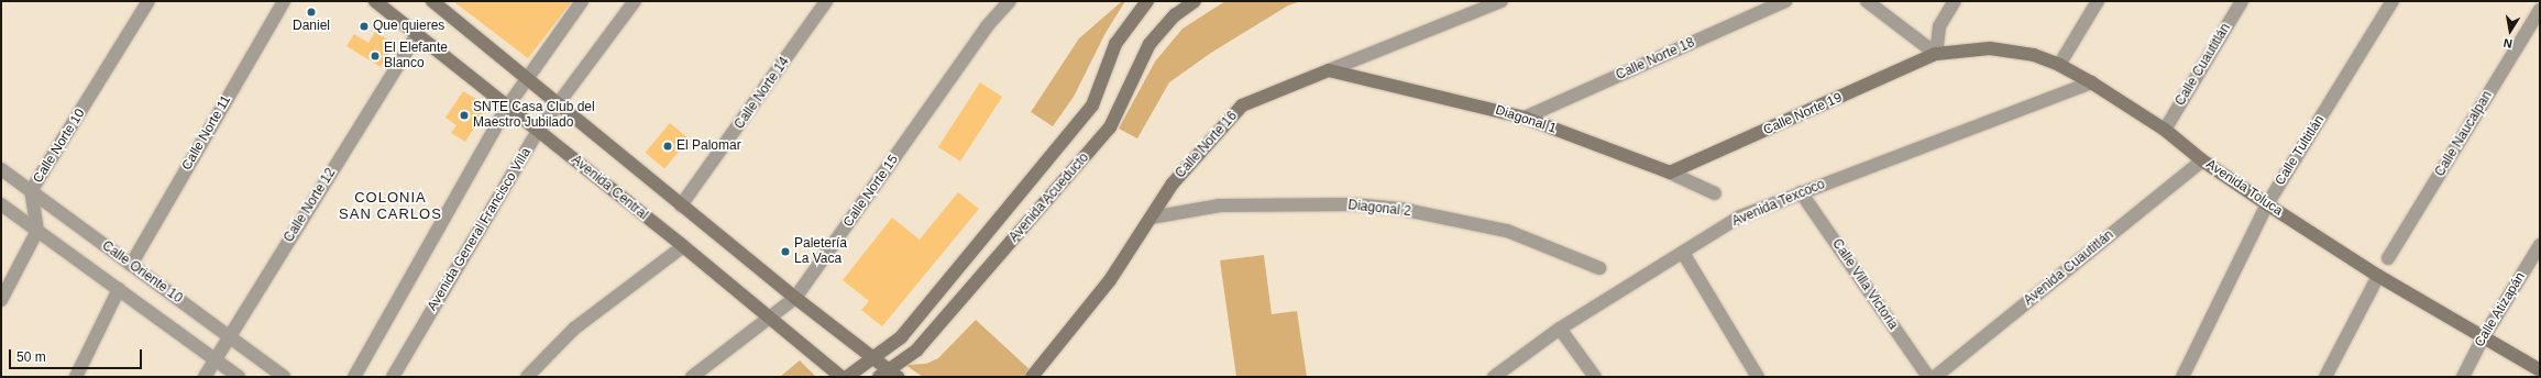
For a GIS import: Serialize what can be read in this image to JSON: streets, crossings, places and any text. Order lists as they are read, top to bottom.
{
  "streets": {
    "street": [
      "Calle Norte 18",
      "Calle Cuautitlán",
      "Calle Norte 14",
      "Calle Norte 19",
      "Diagonal 1",
      "Calle Norte 11",
      "Calle Naucalpan",
      "Calle Norte 16",
      "Calle Norte 10",
      "Calle Tultitlán",
      "Avenida Central",
      "Avenida Toluca",
      "Calle Norte 15",
      "Avenida Acueducto",
      "Avenida Texcoco",
      "Calle Norte 12",
      "Diagonal 2",
      "Avenida General Francisco Villa",
      "Avenida Cuautitlán",
      "Calle Oriente 10",
      "Calle Villa Victoria",
      "Calle Atizapán"
    ]
  },
  "crossings": [
    ["Calle Norte 18", "Diagonal 1"],
    ["Calle Cuautitlán", "Avenida Toluca"],
    ["Calle Norte 19", "Diagonal 1"],
    ["Calle Norte 19", "Avenida Toluca"],
    ["Diagonal 1", "Calle Norte 16"],
    ["Calle Norte 11", "Calle Oriente 10"],
    ["Calle Norte 16", "Diagonal 2"],
    ["Calle Norte 10", "Calle Oriente 10"],
    ["Calle Tultitlán", "Avenida Toluca"],
    ["Avenida Central", "Calle Norte 15"],
    ["Avenida Central", "Calle Norte 12"],
    ["Avenida Central", "Avenida General Francisco Villa"],
    ["Avenida Toluca", "Avenida Texcoco"],
    ["Avenida Toluca", "Avenida Cuautitlán"],
    ["Avenida Toluca", "Calle Atizapán"],
    ["Avenida Texcoco", "Calle Villa Victoria"],
    ["Calle Norte 12", "Calle Oriente 10"]
  ],
  "districts": ["COLONIA SAN CARLOS"],
  "places": [
    "Daniel",
    "Que quieres",
    "El Elefante Blanco",
    "SNTE Casa Club del Maestro Jubilado",
    "El Palomar",
    "Paletería La Vaca"
  ],
  "scale_bar": "50 m",
  "north": "bottom"
}
